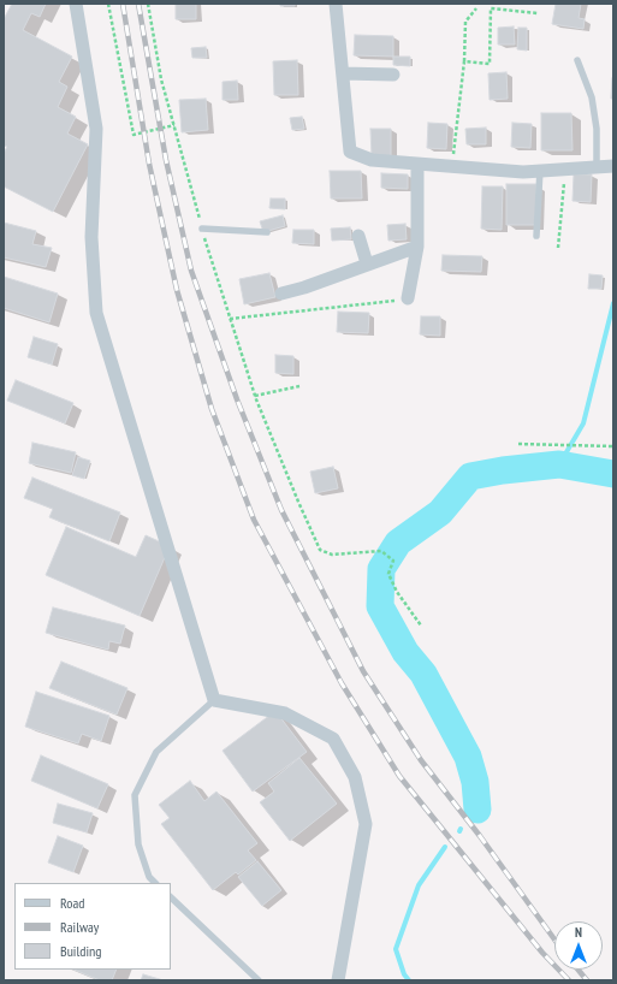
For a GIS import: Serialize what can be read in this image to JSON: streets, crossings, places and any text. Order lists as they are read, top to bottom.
{
  "legend": ["Road", "Railway", "Building"],
  "north": "top"
}
